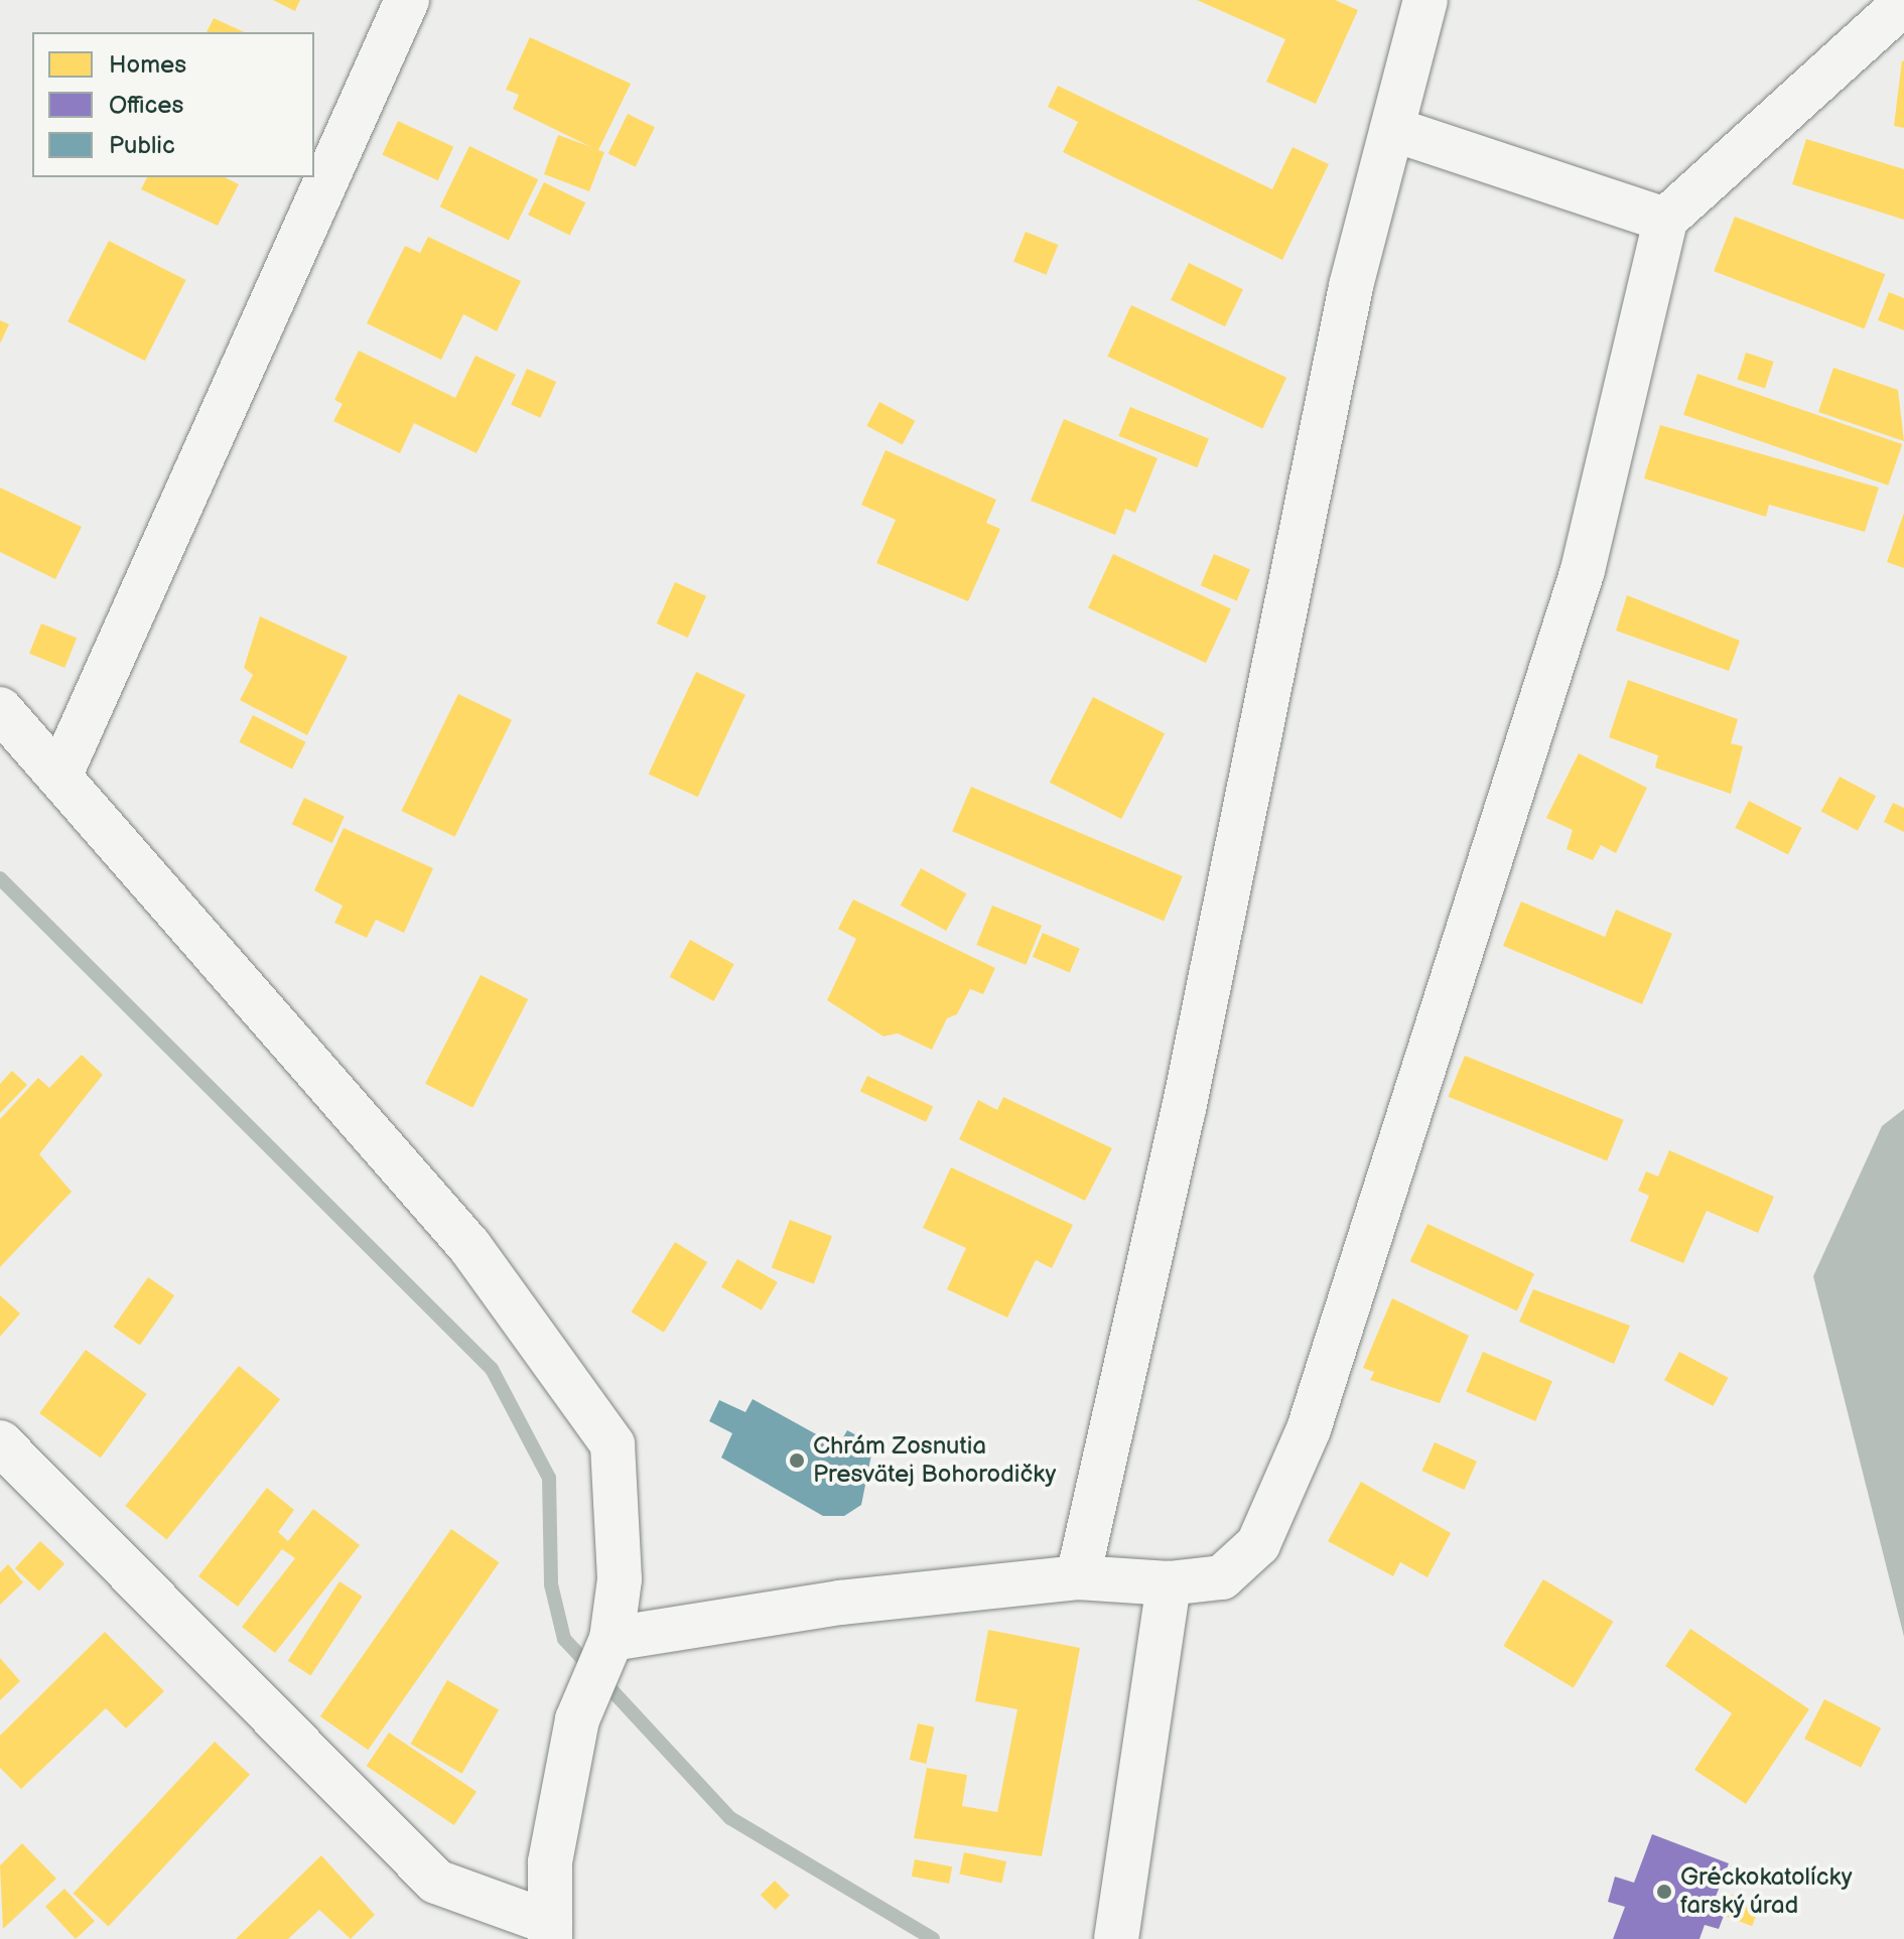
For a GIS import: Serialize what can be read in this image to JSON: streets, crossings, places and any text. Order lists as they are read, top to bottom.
{
  "places": ["Chrám Zosnutia Presvätej Bohorodičky", "Gréckokatolícky farský úrad"],
  "legend": ["Homes", "Offices", "Public"]
}
